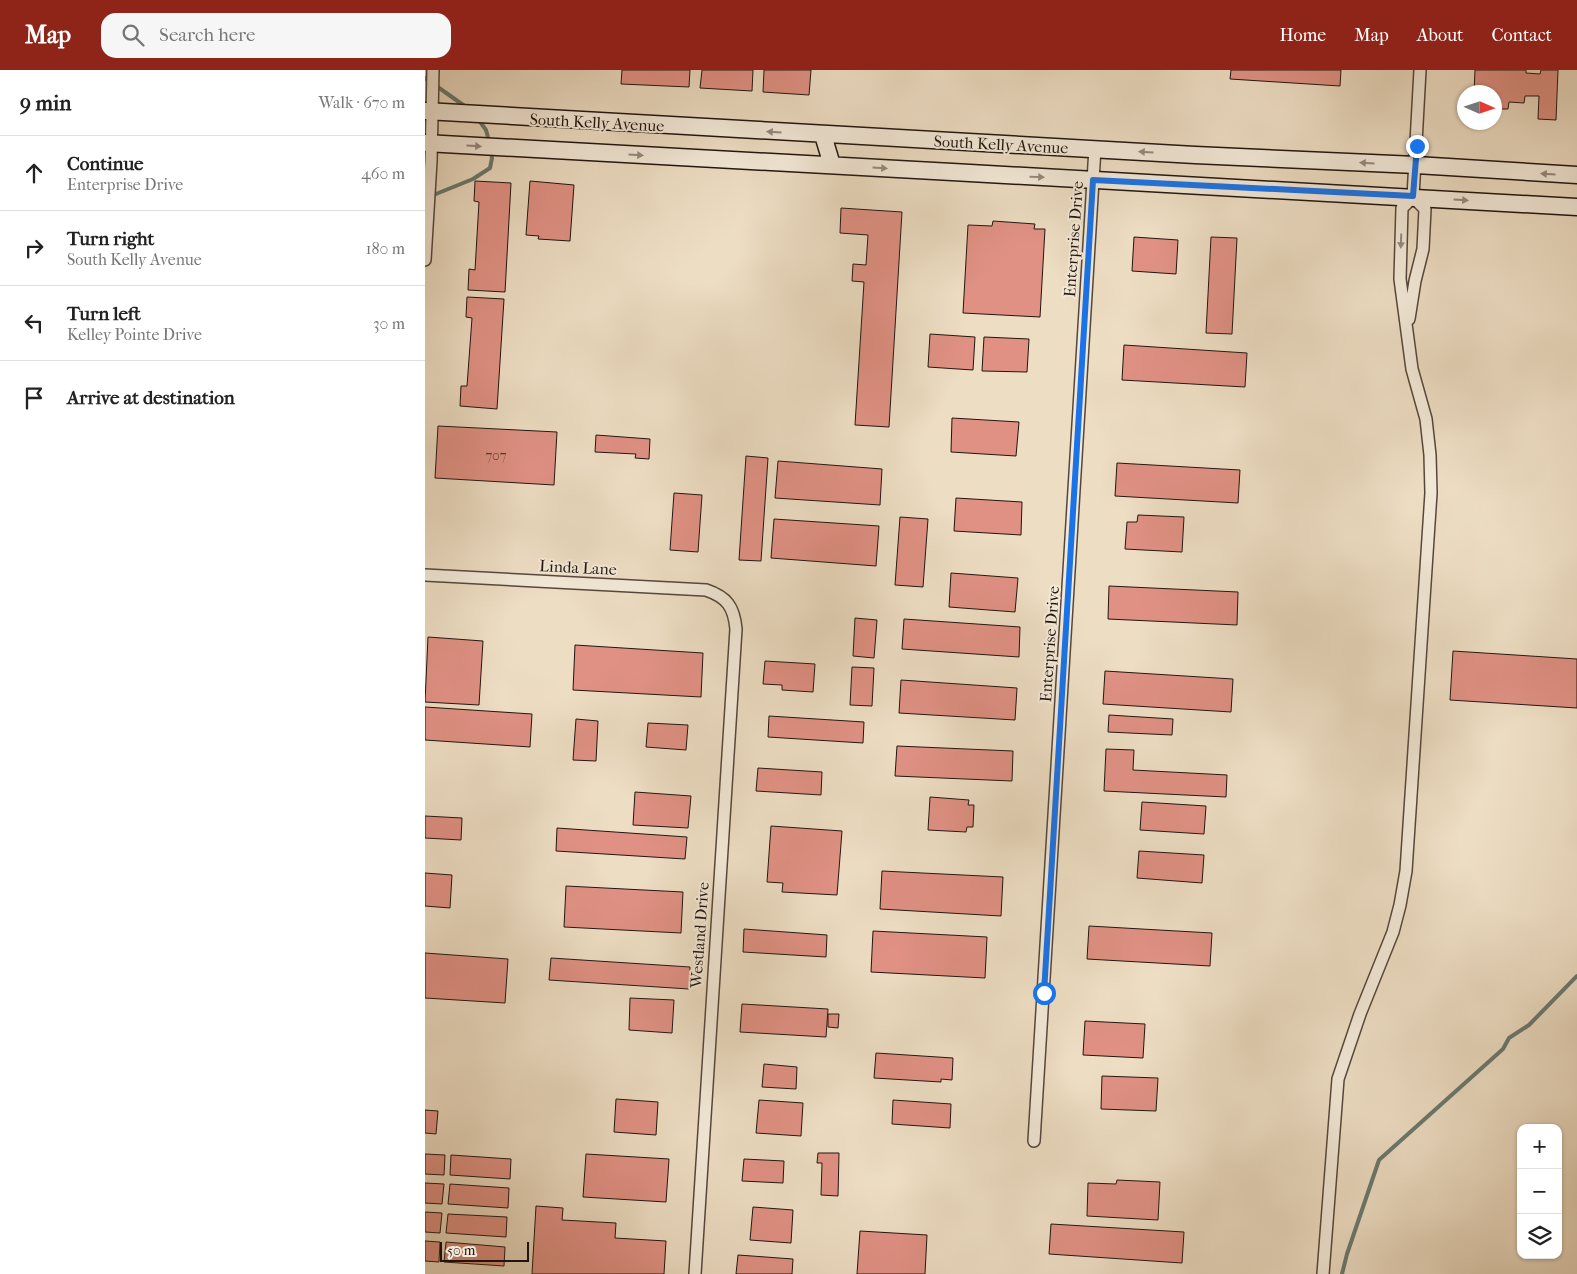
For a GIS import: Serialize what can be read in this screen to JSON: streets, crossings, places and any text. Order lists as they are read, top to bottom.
{
  "streets": {
    "main road": ["South Kelly Avenue"],
    "street": ["Enterprise Drive", "Linda Lane", "Westland Drive"]
  },
  "crossings": [
    ["South Kelly Avenue", "Enterprise Drive"],
    ["Linda Lane", "Westland Drive"]
  ],
  "house_numbers": ["707"],
  "scale_bar": "50 m",
  "north": "right",
  "page": {
    "header": "Map",
    "search": "Search here",
    "nav": [
      "Home",
      "Map",
      "About",
      "Contact"
    ],
    "heading": ["9 min", "Walk · 670 m"],
    "list": [
      ["Continue", "Enterprise Drive", "460 m"],
      ["Turn right", "South Kelly Avenue", "180 m"],
      ["Turn left", "Kelley Pointe Drive", "30 m"],
      "Arrive at destination"
    ],
    "map_buttons": ["+", "−"],
    "scale": "50 m"
  }
}
